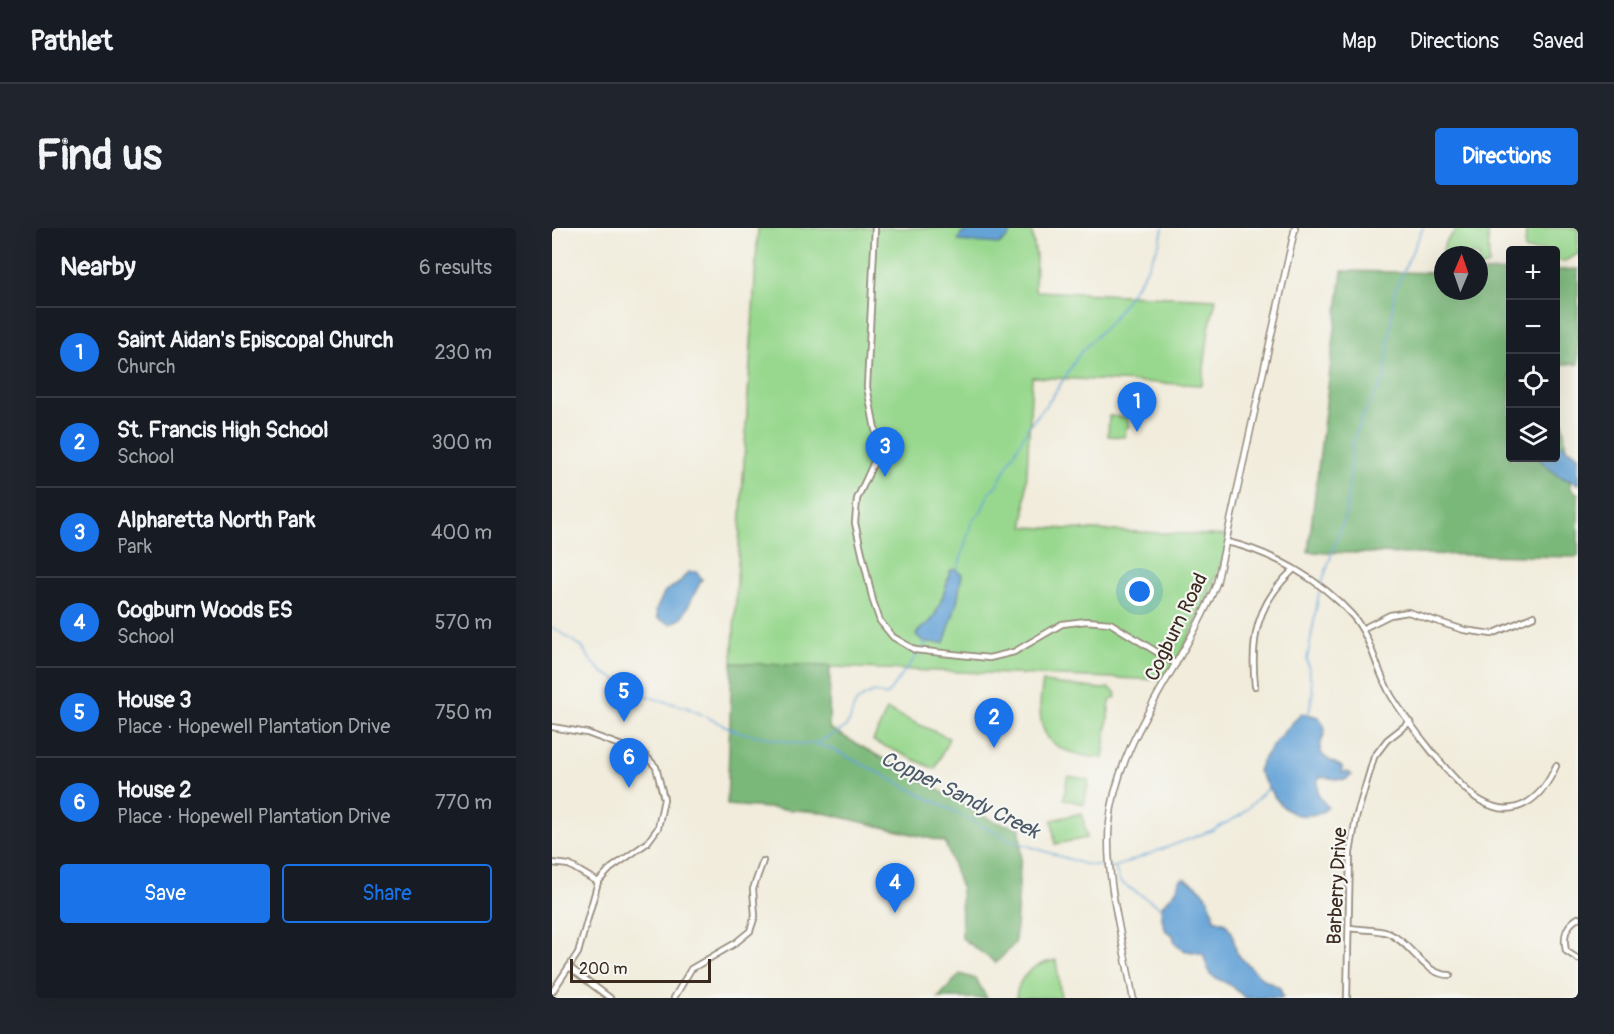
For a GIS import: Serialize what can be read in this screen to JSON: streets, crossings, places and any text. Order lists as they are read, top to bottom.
{
  "streets": {
    "street": ["Cogburn Road", "Barberry Drive"]
  },
  "water": ["Copper Sandy Creek"],
  "scale_bar": "200 m",
  "north": "top",
  "page": {
    "header": "Pathlet",
    "nav": ["Map", "Directions", "Saved"],
    "buttons": [
      "Directions",
      ["Save", "Share"]
    ],
    "title": "Find us",
    "heading": ["Nearby", "6 results"],
    "map_buttons": ["+", "−"],
    "list": [
      {
        "mark": "1",
        "name": "Saint Aidan's Episcopal Church",
        "note": "Church",
        "value": "230 m"
      },
      {
        "mark": "2",
        "name": "St. Francis High School",
        "note": "School",
        "value": "300 m"
      },
      {
        "mark": "3",
        "name": "Alpharetta North Park",
        "note": "Park",
        "value": "400 m"
      },
      {
        "mark": "4",
        "name": "Cogburn Woods ES",
        "note": "School",
        "value": "570 m"
      },
      {
        "mark": "5",
        "name": "House 3",
        "note": "Place · Hopewell Plantation Drive",
        "value": "750 m"
      },
      {
        "mark": "6",
        "name": "House 2",
        "note": "Place · Hopewell Plantation Drive",
        "value": "770 m"
      }
    ],
    "pins": [
      "1",
      "3",
      "5",
      "2",
      "6",
      "4"
    ],
    "scale": "200 m"
  }
}
